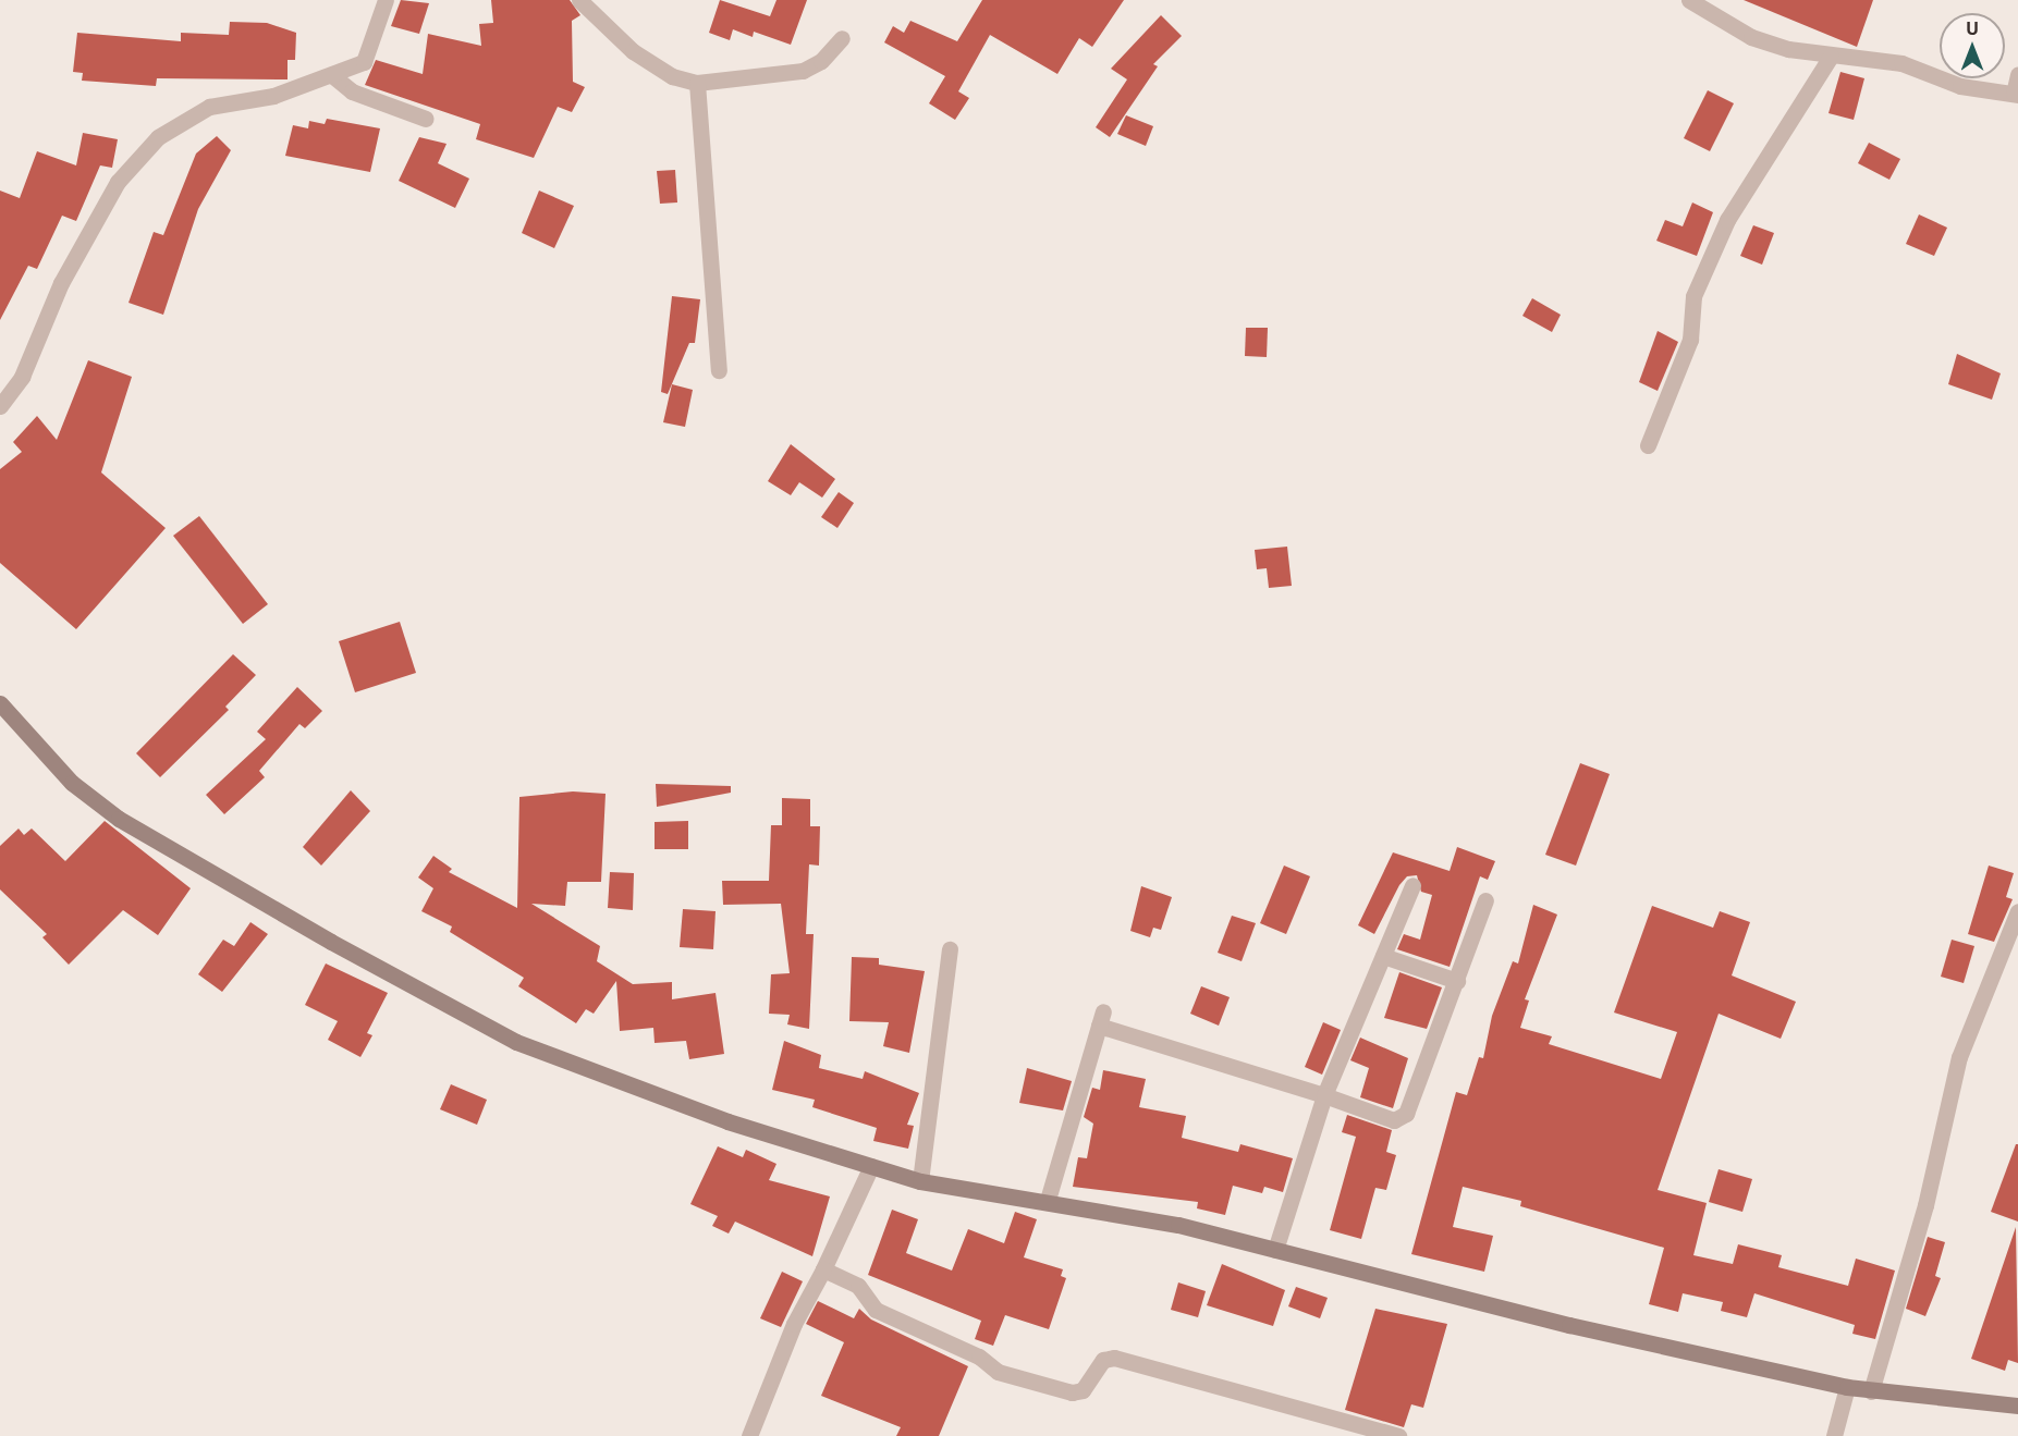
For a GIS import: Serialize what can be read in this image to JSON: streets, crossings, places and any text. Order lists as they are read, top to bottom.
{
  "north": "top"
}
